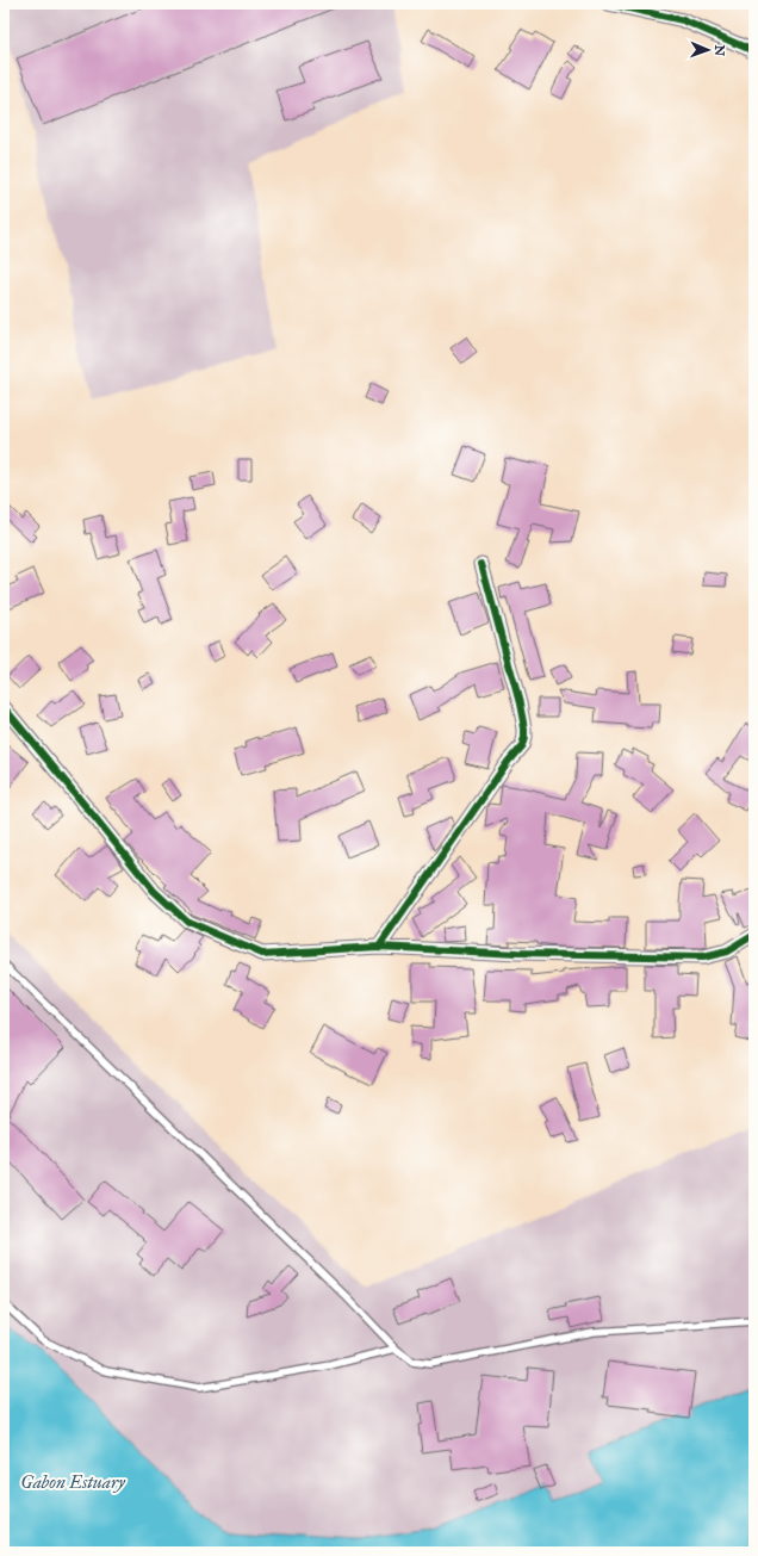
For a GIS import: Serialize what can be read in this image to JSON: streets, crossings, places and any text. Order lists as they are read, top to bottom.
{
  "water": ["Gabon Estuary"],
  "north": "right"
}
